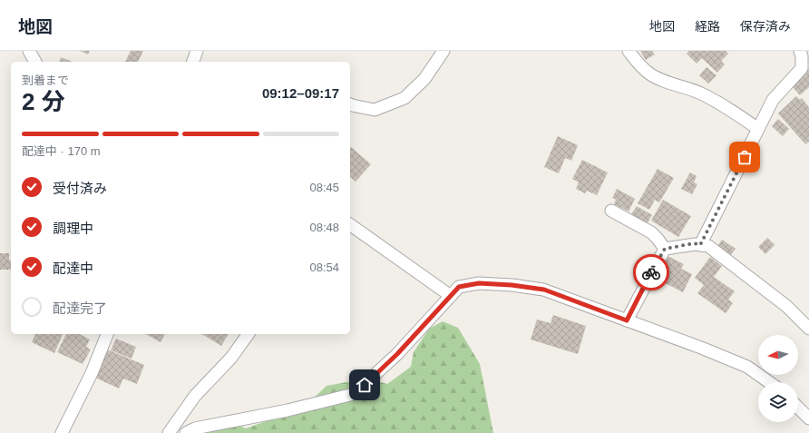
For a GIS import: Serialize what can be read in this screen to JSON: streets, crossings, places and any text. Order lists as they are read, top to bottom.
{
  "north": "left",
  "page": {
    "header": "地図",
    "nav": ["地図", "経路", "保存済み"],
    "heading": ["2 分", "到着まで", "09:12–09:17"],
    "bar": "配達中 · 170 m",
    "list": [
      ["受付済み", "08:45"],
      ["調理中", "08:48"],
      ["配達中", "08:54"],
      "配達完了"
    ]
  }
}
